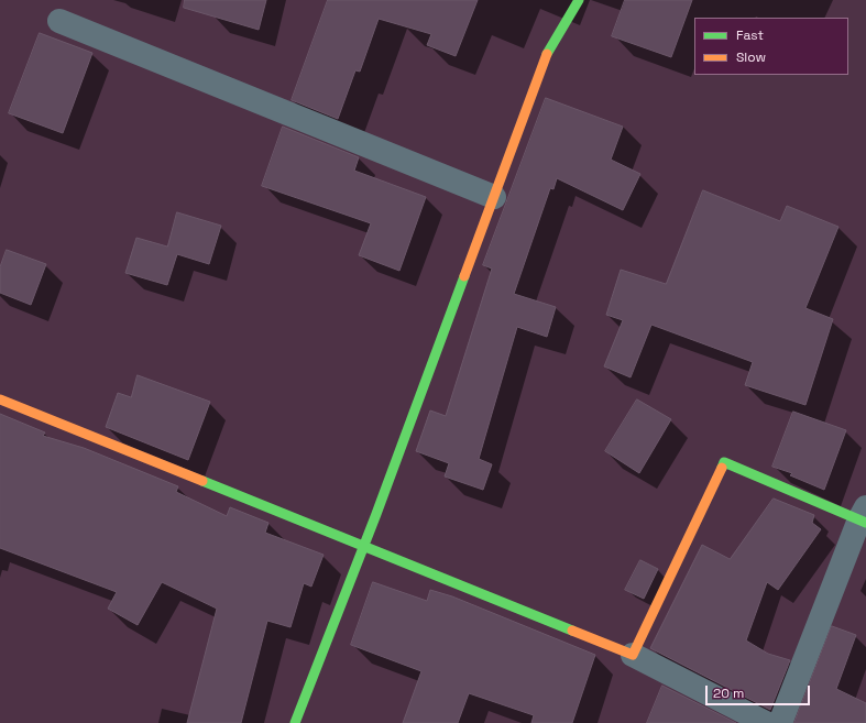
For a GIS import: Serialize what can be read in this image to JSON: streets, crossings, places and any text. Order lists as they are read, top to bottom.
{
  "legend": ["Fast", "Slow"],
  "scale_bar": "20 m"
}
